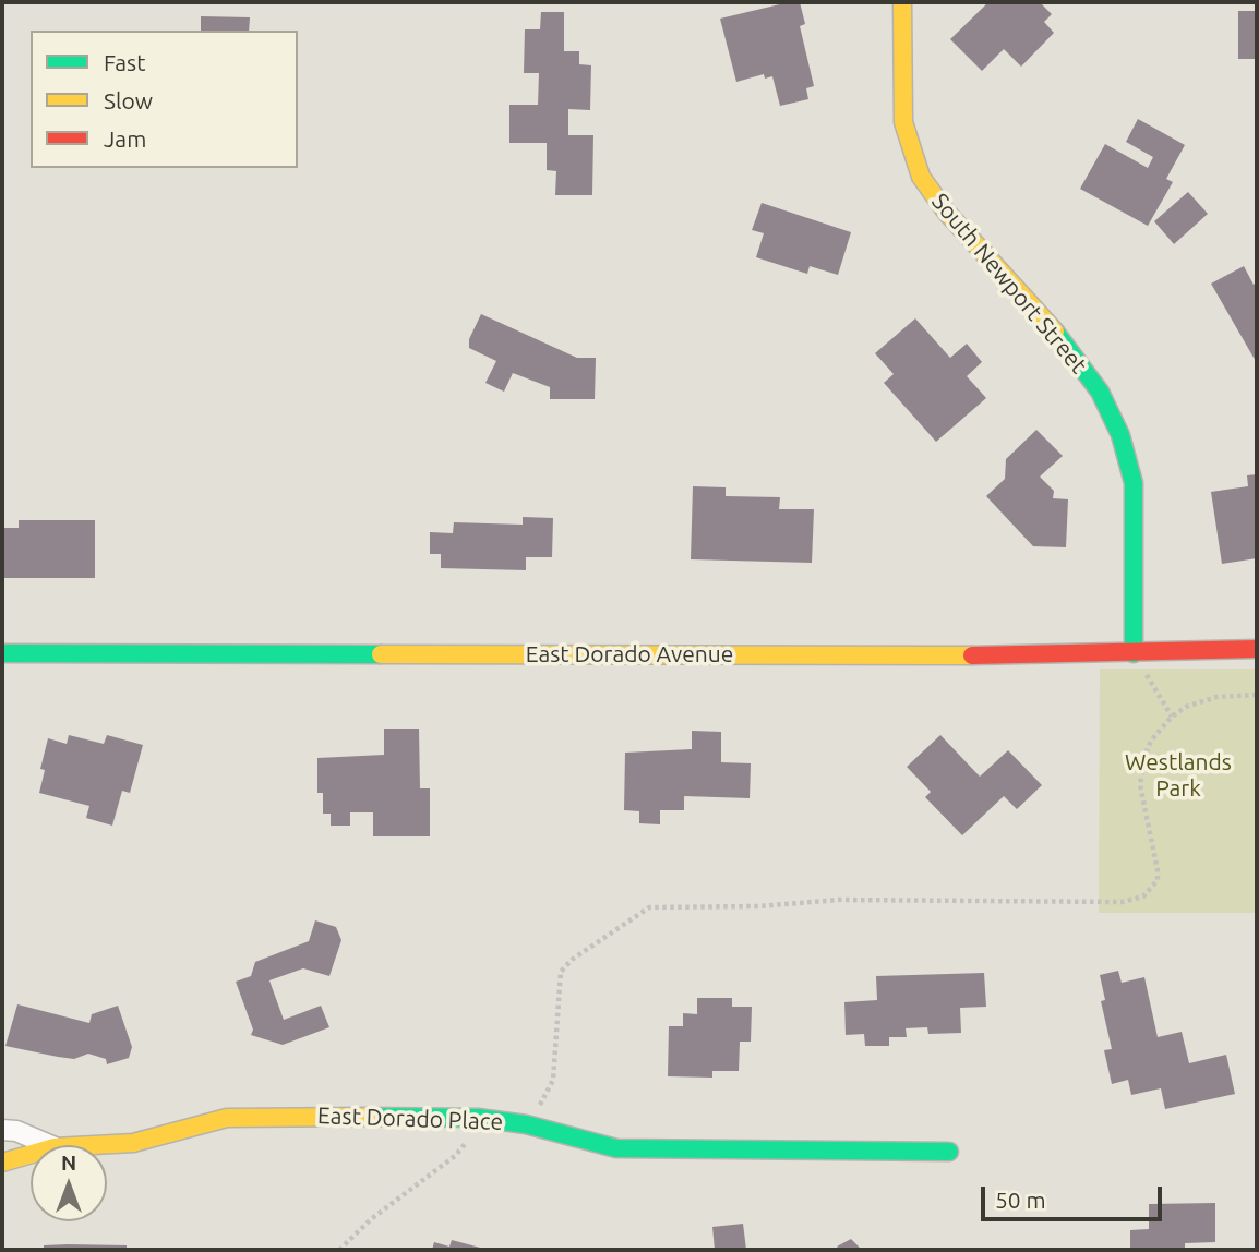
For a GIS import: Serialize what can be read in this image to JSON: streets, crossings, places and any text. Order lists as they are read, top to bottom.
{
  "streets": {
    "street": ["South Newport Street", "East Dorado Avenue", "East Dorado Place"]
  },
  "crossings": [
    ["South Newport Street", "East Dorado Avenue"]
  ],
  "parks": ["Westlands Park"],
  "legend": ["Fast", "Slow", "Jam"],
  "scale_bar": "50 m",
  "north": "top"
}
